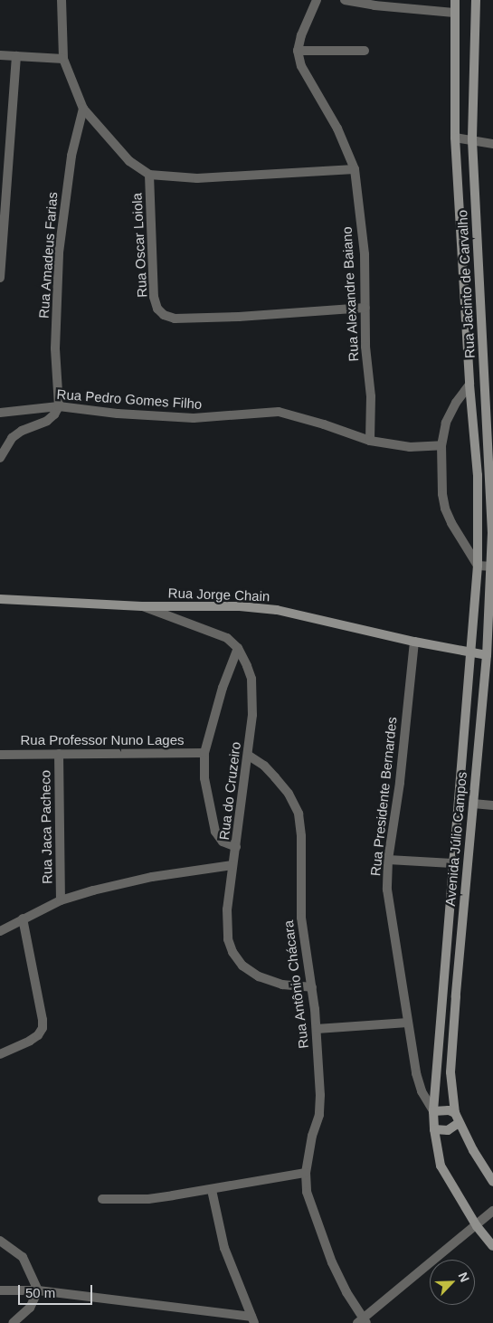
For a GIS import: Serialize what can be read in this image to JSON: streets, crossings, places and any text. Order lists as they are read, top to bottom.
{
  "streets": {
    "street": [
      "Rua Oscar Loiola",
      "Rua Amadeus Farias",
      "Rua Jacinto de Carvalho",
      "Rua Alexandre Baiano",
      "Rua Pedro Gomes Filho",
      "Rua Jorge Chain",
      "Rua Professor Nuno Lages",
      "Rua do Cruzeiro",
      "Rua Presidente Bernardes",
      "Rua Jaca Pacheco",
      "Avenida Júlio Campos",
      "Rua Antônio Chácara"
    ]
  },
  "crossings": [
    ["Rua Oscar Loiola", "Rua Alexandre Baiano"],
    ["Rua Amadeus Farias", "Rua Pedro Gomes Filho"],
    ["Rua Jacinto de Carvalho", "Avenida Júlio Campos"],
    ["Rua Alexandre Baiano", "Rua Pedro Gomes Filho"],
    ["Rua Jorge Chain", "Rua do Cruzeiro"],
    ["Rua Jorge Chain", "Rua Presidente Bernardes"],
    ["Rua Jorge Chain", "Avenida Júlio Campos"],
    ["Rua Professor Nuno Lages", "Rua Jaca Pacheco"],
    ["Rua do Cruzeiro", "Rua Antônio Chácara"]
  ],
  "scale_bar": "50 m",
  "north": "top right"
}
